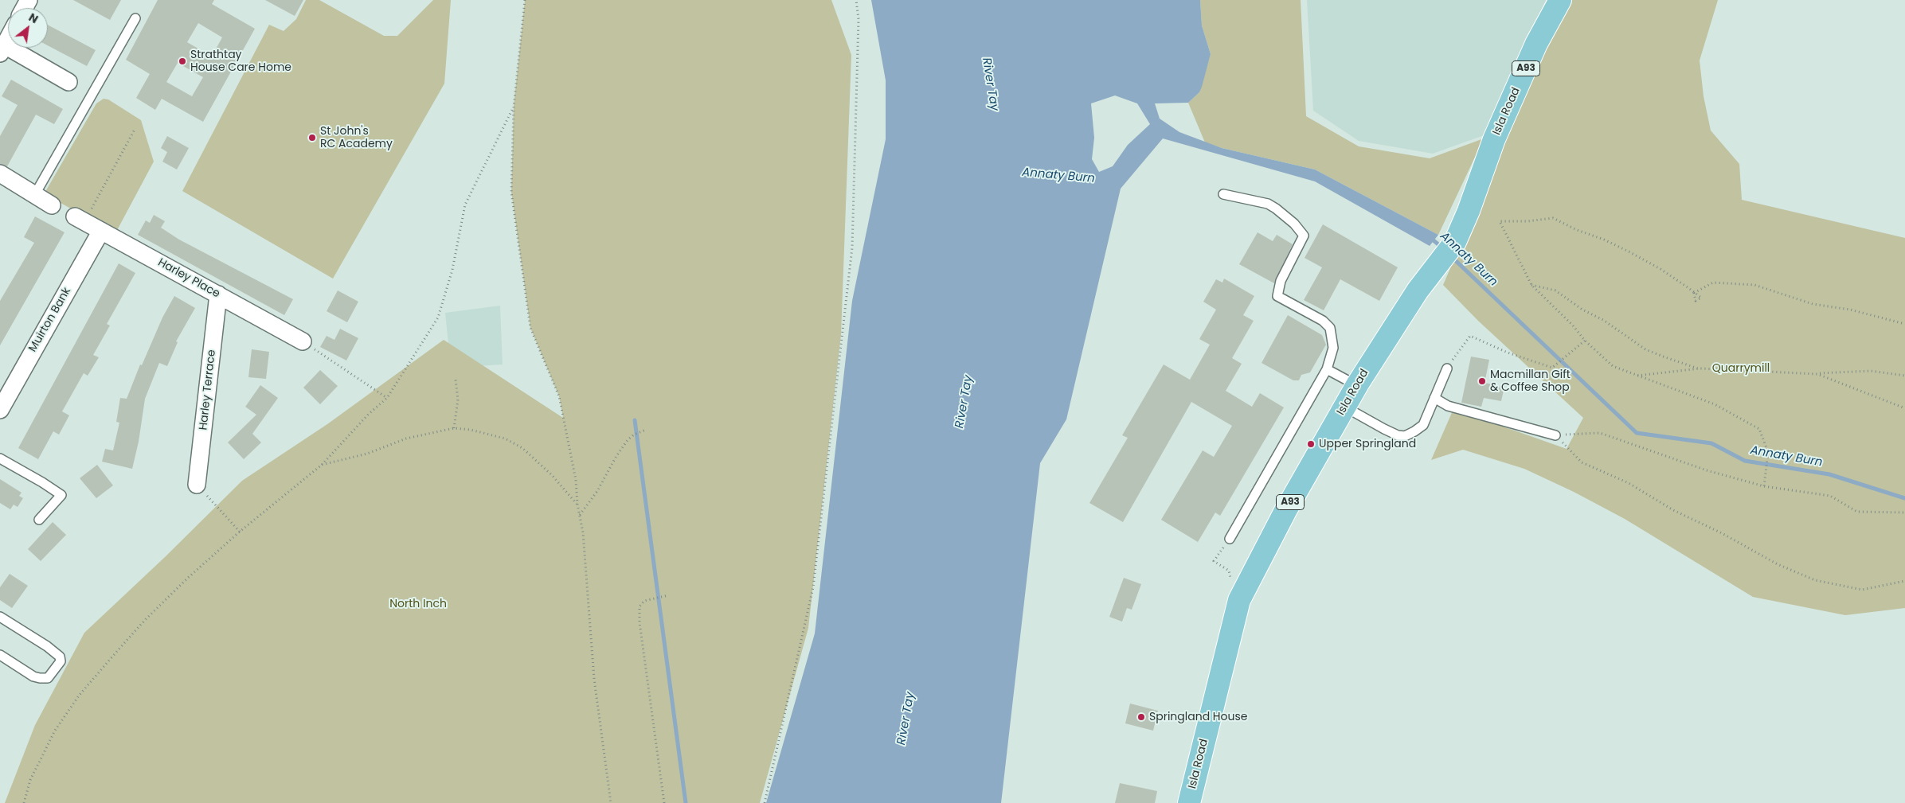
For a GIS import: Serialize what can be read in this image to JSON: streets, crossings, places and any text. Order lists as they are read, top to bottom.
{
  "streets": {
    "main road": ["A93", "Isla Road"],
    "street": ["Harley Place", "Muirton Bank", "Harley Terrace"]
  },
  "crossings": [
    ["Harley Place", "Muirton Bank"],
    ["Harley Place", "Harley Terrace"]
  ],
  "water": ["River Tay", "Annaty Burn"],
  "parks": ["Quarrymill", "North Inch"],
  "places": [
    "Strathtay House Care Home",
    "St John's RC Academy",
    "Macmillan Gift & Coffee Shop",
    "Upper Springland",
    "Springland House"
  ],
  "north": "top right"
}
